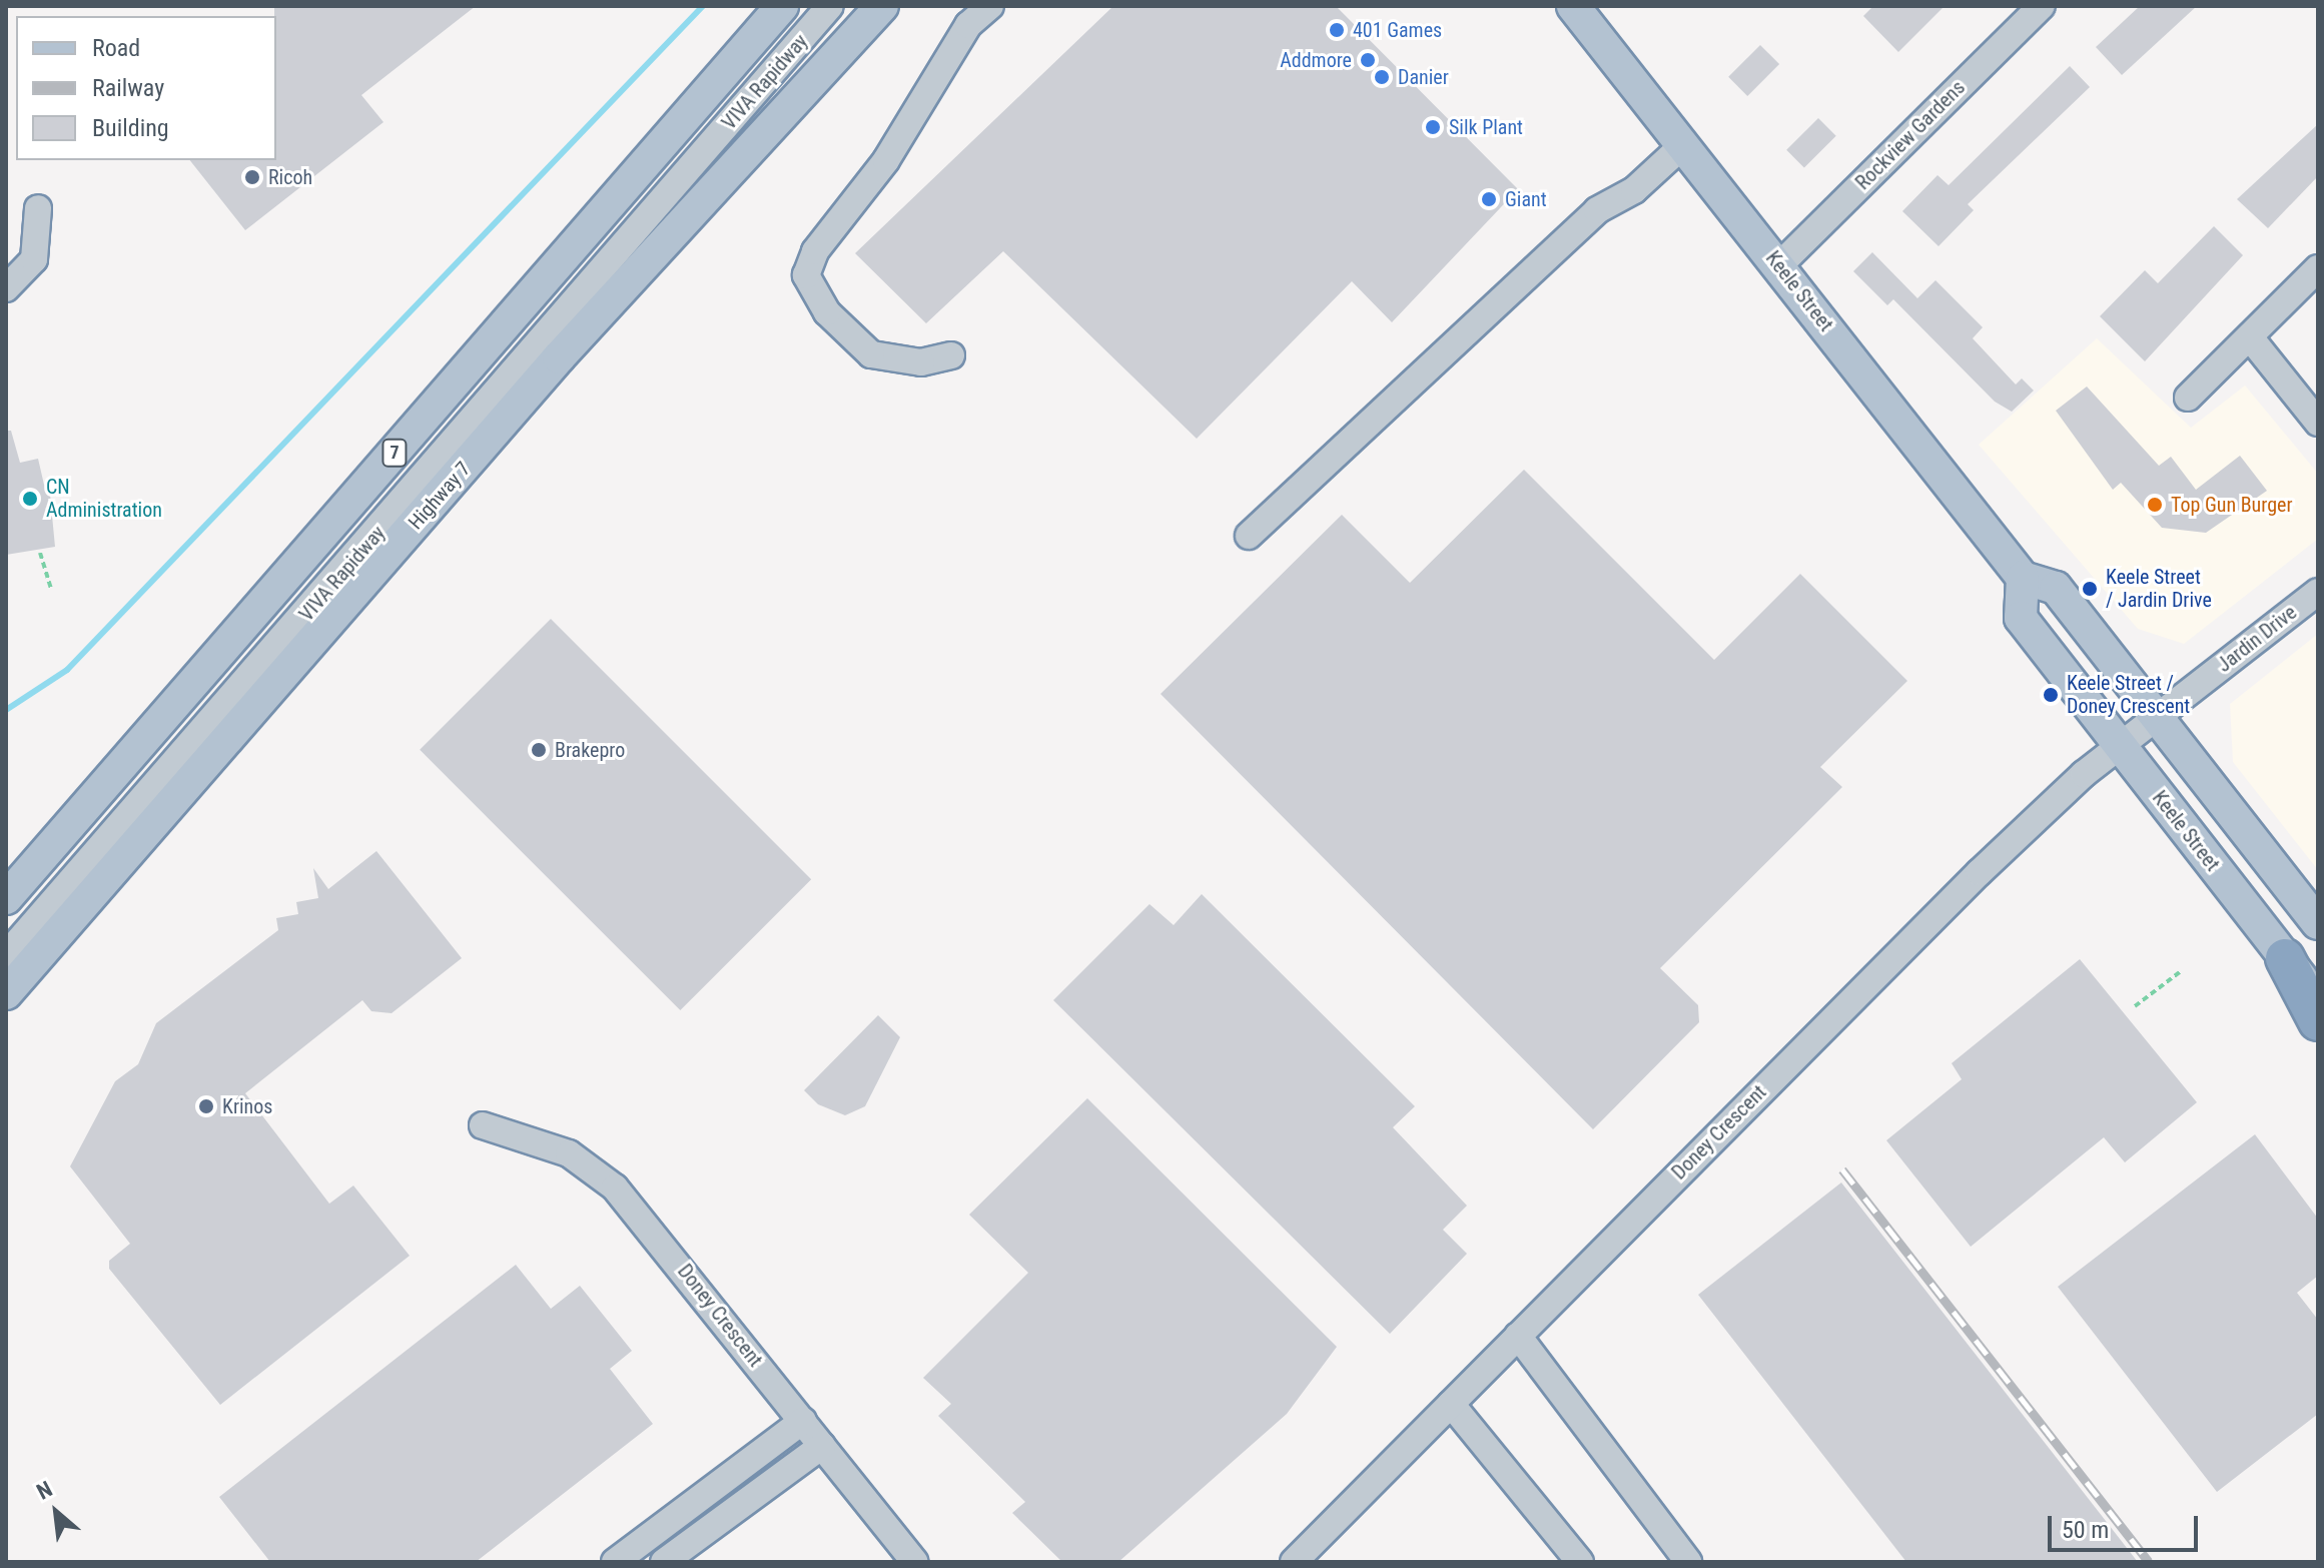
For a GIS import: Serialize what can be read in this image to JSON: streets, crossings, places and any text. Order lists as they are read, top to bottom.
{
  "streets": {
    "main road": ["Keele Street", "7", "Highway 7"],
    "street": [
      "VIVA Rapidway",
      "Rockview Gardens",
      "Jardin Drive",
      "Doney Crescent"
    ]
  },
  "crossings": [
    ["Rockview Gardens", "Keele Street"],
    ["Keele Street", "Doney Crescent"],
    ["Jardin Drive", "Doney Crescent"]
  ],
  "places": [
    "401 Games",
    "Addmore",
    "Danier",
    "Silk Plant",
    "Ricoh",
    "Giant",
    "CN Administration",
    "Top Gun Burger",
    "Keele Street / Jardin Drive",
    "Keele Street / Doney Crescent",
    "Brakepro",
    "Krinos"
  ],
  "legend": ["Road", "Railway", "Building"],
  "scale_bar": "50 m",
  "north": "top left"
}
